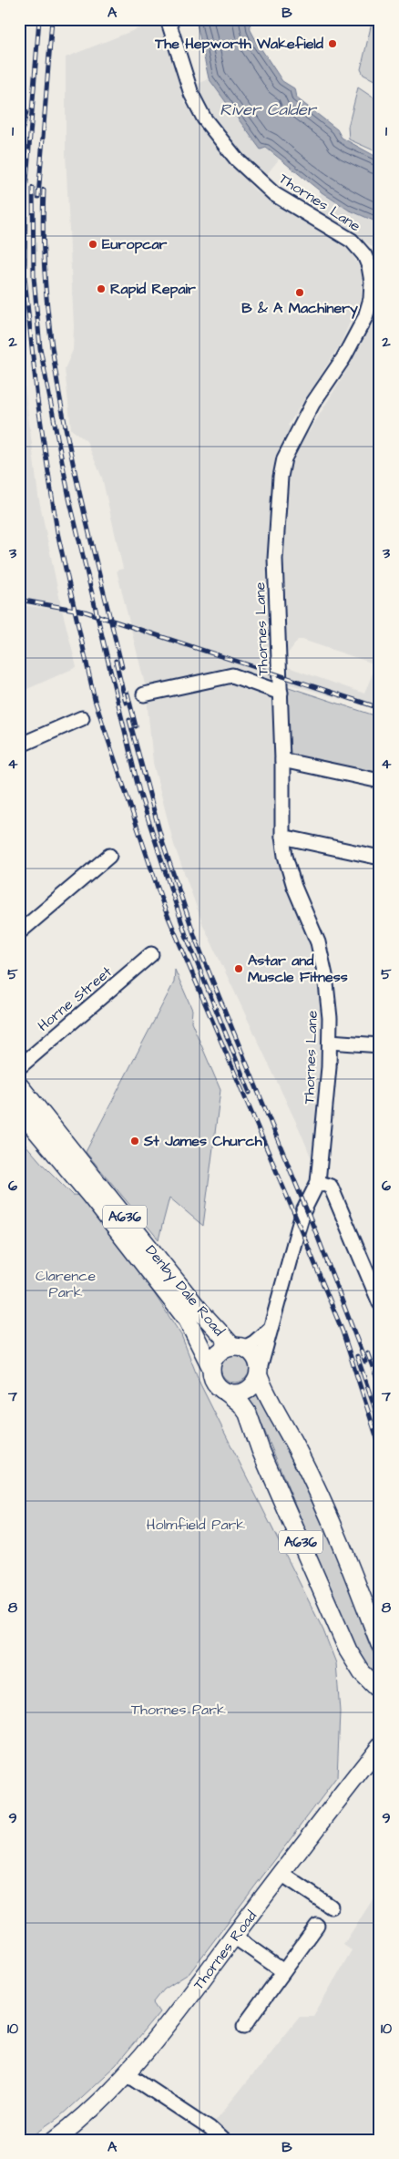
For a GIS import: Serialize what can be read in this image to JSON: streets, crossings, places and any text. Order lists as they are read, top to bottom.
{
  "streets": {
    "main road": ["A636", "Denby Dale Road", "Thornes Road"],
    "street": ["Thornes Lane", "Horne Street"]
  },
  "crossings": [
    ["Thornes Lane", "A636"],
    ["Thornes Lane", "Denby Dale Road"],
    ["A636", "Denby Dale Road"]
  ],
  "water": ["River Calder"],
  "parks": ["Clarence Park", "Holmfield Park", "Thornes Park"],
  "places": [
    "The Hepworth Wakefield",
    "Europcar",
    "Rapid Repair",
    "B & A Machinery",
    "Astar and Muscle Fitness",
    "St James Church"
  ],
  "grid": {
    "columns": ["A", "B"],
    "rows": [
      "1",
      "2",
      "3",
      "4",
      "5",
      "6",
      "7",
      "8",
      "9",
      "10"
    ]
  }
}
